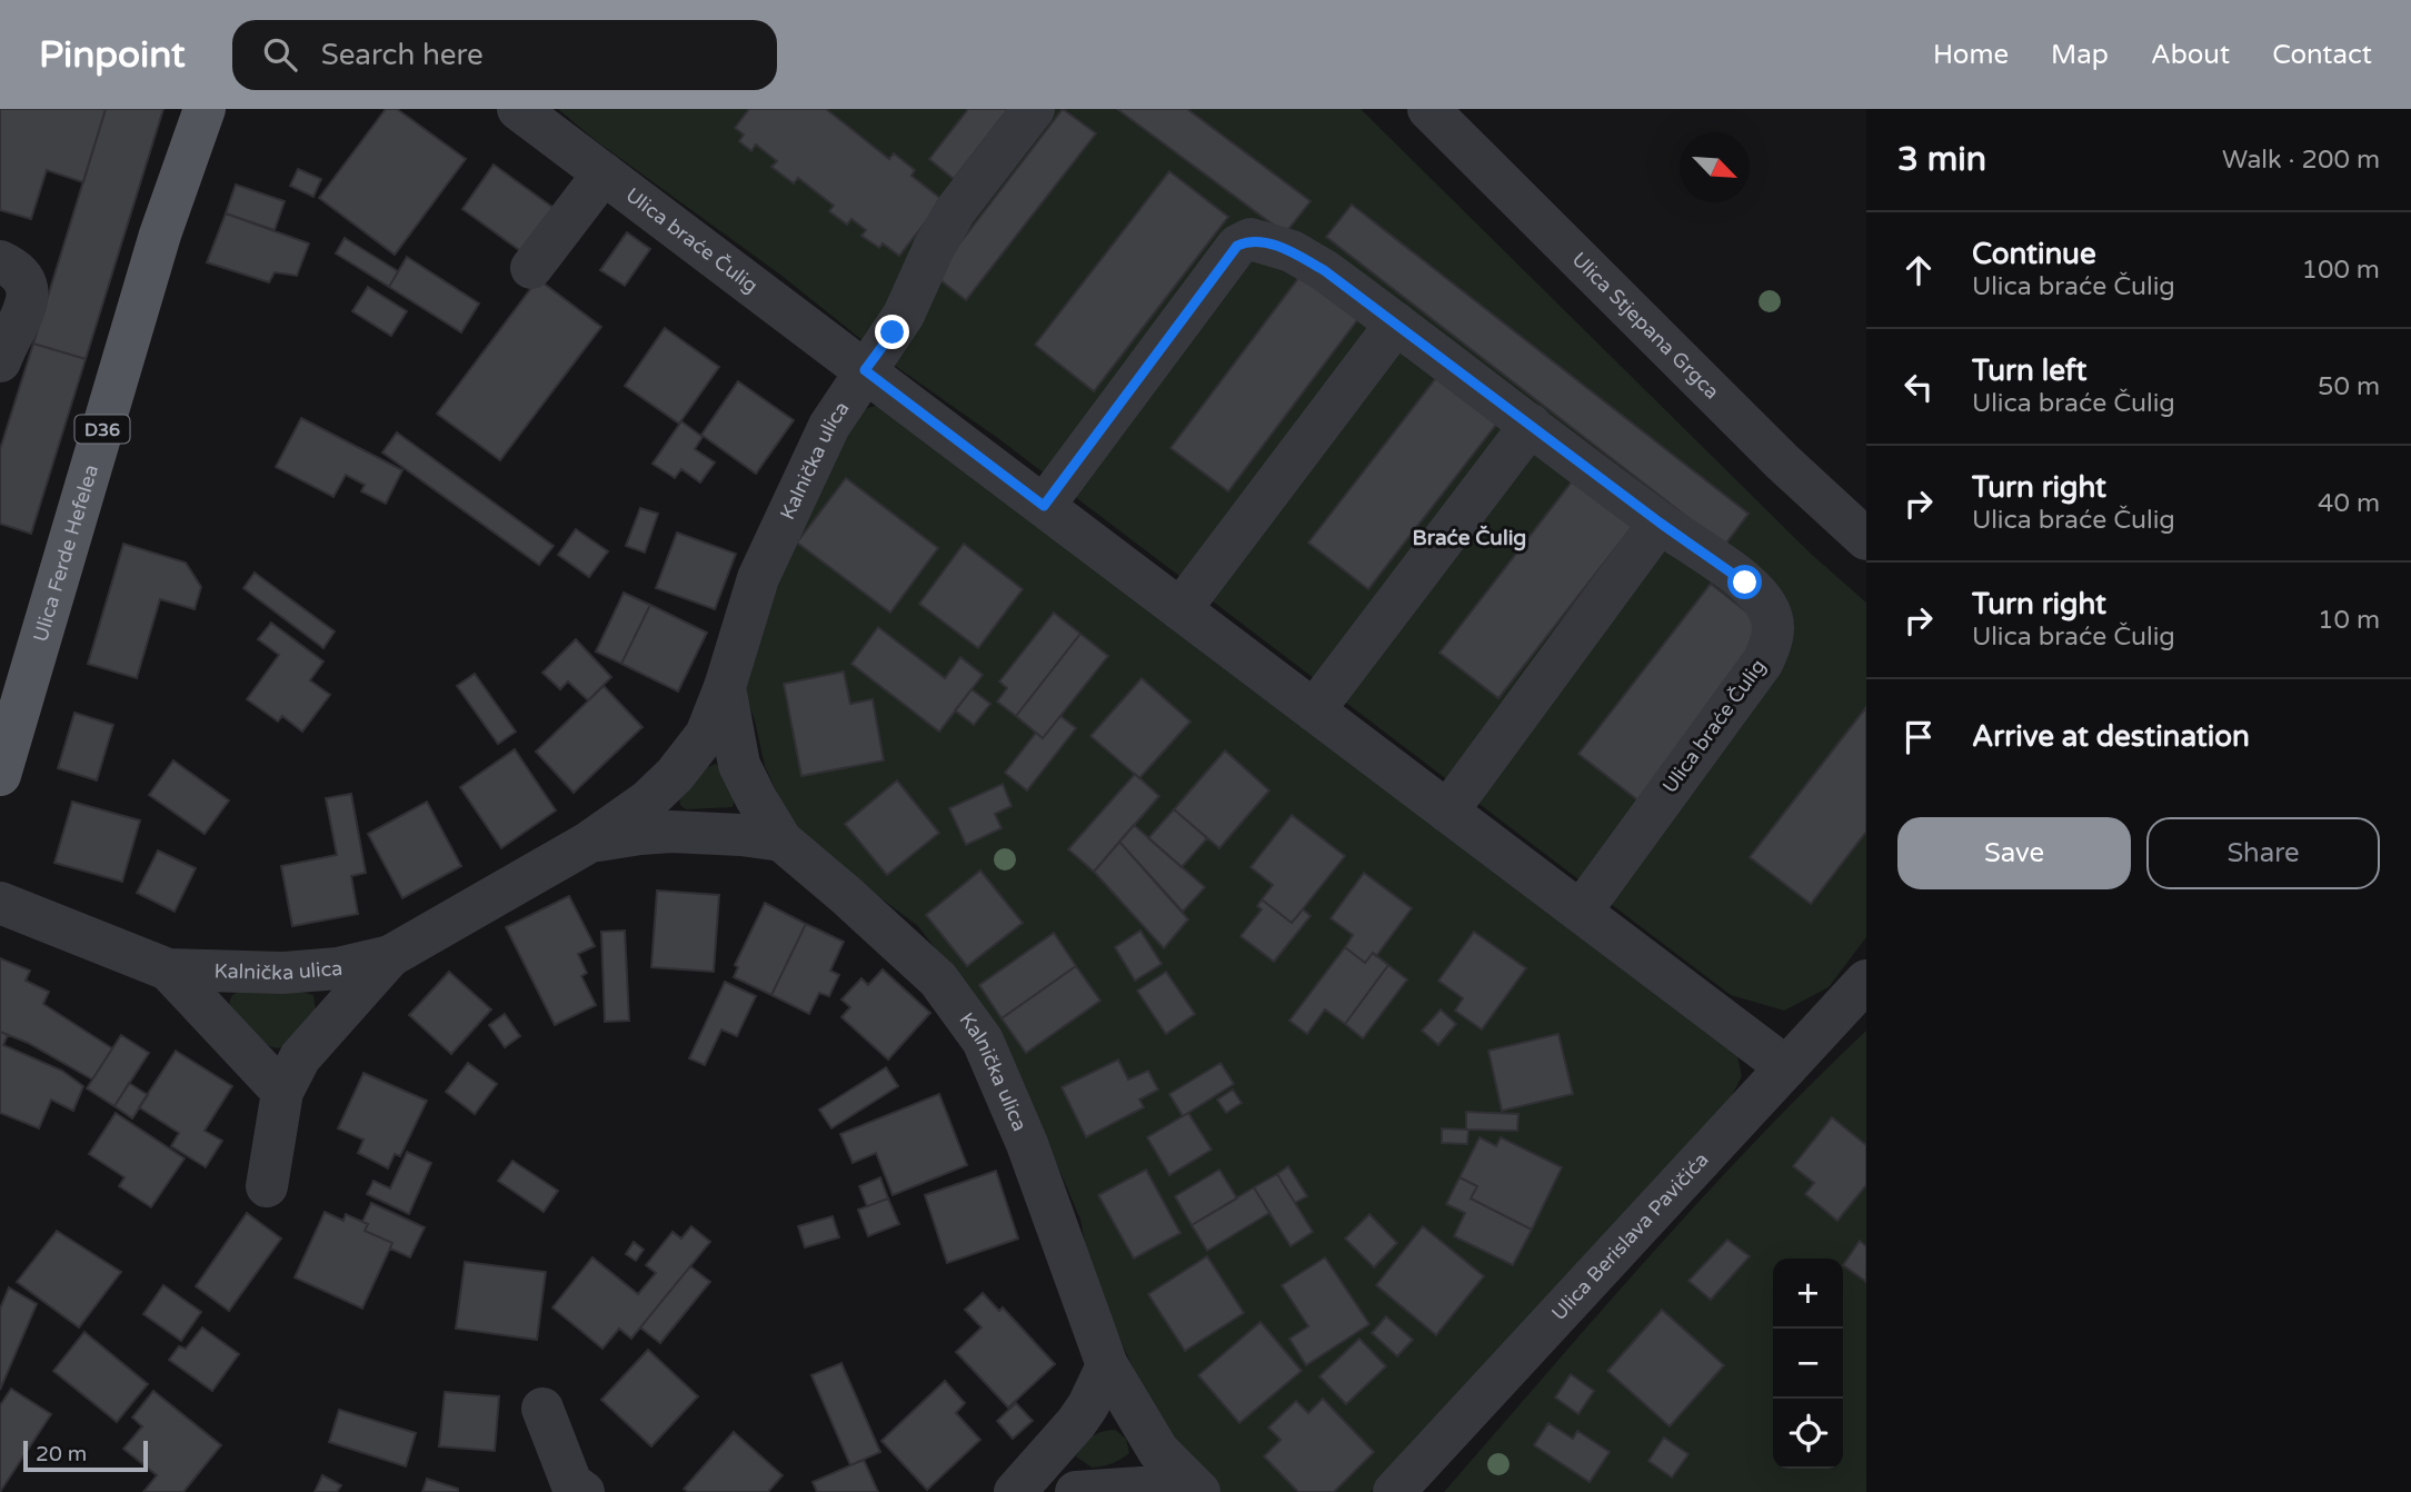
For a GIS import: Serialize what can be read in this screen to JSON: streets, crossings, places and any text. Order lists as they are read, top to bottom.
{
  "streets": {
    "main road": ["D36", "Ulica Ferde Hefelea"],
    "street": [
      "Ulica braće Čulig",
      "Ulica Stjepana Grgca",
      "Kalnička ulica",
      "Ulica Berislava Pavičića"
    ]
  },
  "crossings": [
    ["Ulica braće Čulig", "Kalnička ulica"],
    ["Ulica braće Čulig", "Ulica Berislava Pavičića"]
  ],
  "districts": ["Braće Čulig"],
  "scale_bar": "20 m",
  "north": "bottom right",
  "page": {
    "header": "Pinpoint",
    "search": "Search here",
    "nav": [
      "Home",
      "Map",
      "About",
      "Contact"
    ],
    "heading": ["3 min", "Walk · 200 m"],
    "list": [
      ["Continue", "Ulica braće Čulig", "100 m"],
      ["Turn left", "Ulica braće Čulig", "50 m"],
      ["Turn right", "Ulica braće Čulig", "40 m"],
      ["Turn right", "Ulica braće Čulig", "10 m"],
      "Arrive at destination"
    ],
    "buttons": ["Save", "Share"],
    "map_buttons": ["+", "−"],
    "scale": "20 m"
  }
}
